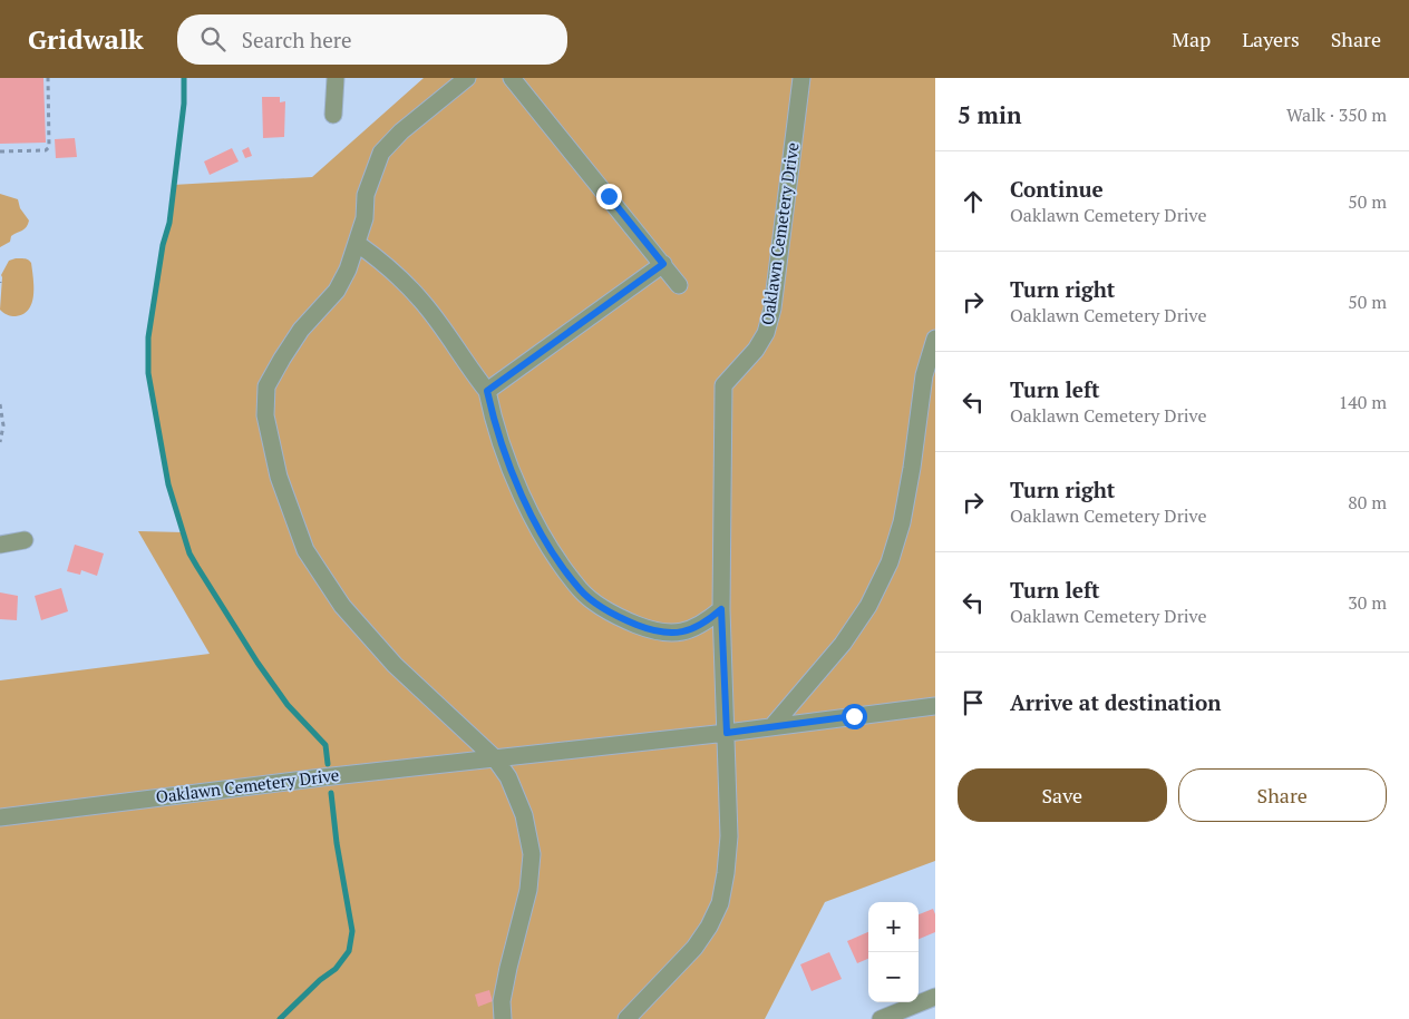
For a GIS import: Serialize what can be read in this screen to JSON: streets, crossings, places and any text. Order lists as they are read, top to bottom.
{
  "streets": {
    "street": ["Oaklawn Cemetery Drive"]
  },
  "page": {
    "header": "Gridwalk",
    "search": "Search here",
    "nav": ["Map", "Layers", "Share"],
    "heading": ["5 min", "Walk · 350 m"],
    "list": [
      ["Continue", "Oaklawn Cemetery Drive", "50 m"],
      ["Turn right", "Oaklawn Cemetery Drive", "50 m"],
      ["Turn left", "Oaklawn Cemetery Drive", "140 m"],
      ["Turn right", "Oaklawn Cemetery Drive", "80 m"],
      ["Turn left", "Oaklawn Cemetery Drive", "30 m"],
      "Arrive at destination"
    ],
    "buttons": ["Save", "Share"],
    "map_buttons": ["+", "−"]
  }
}
